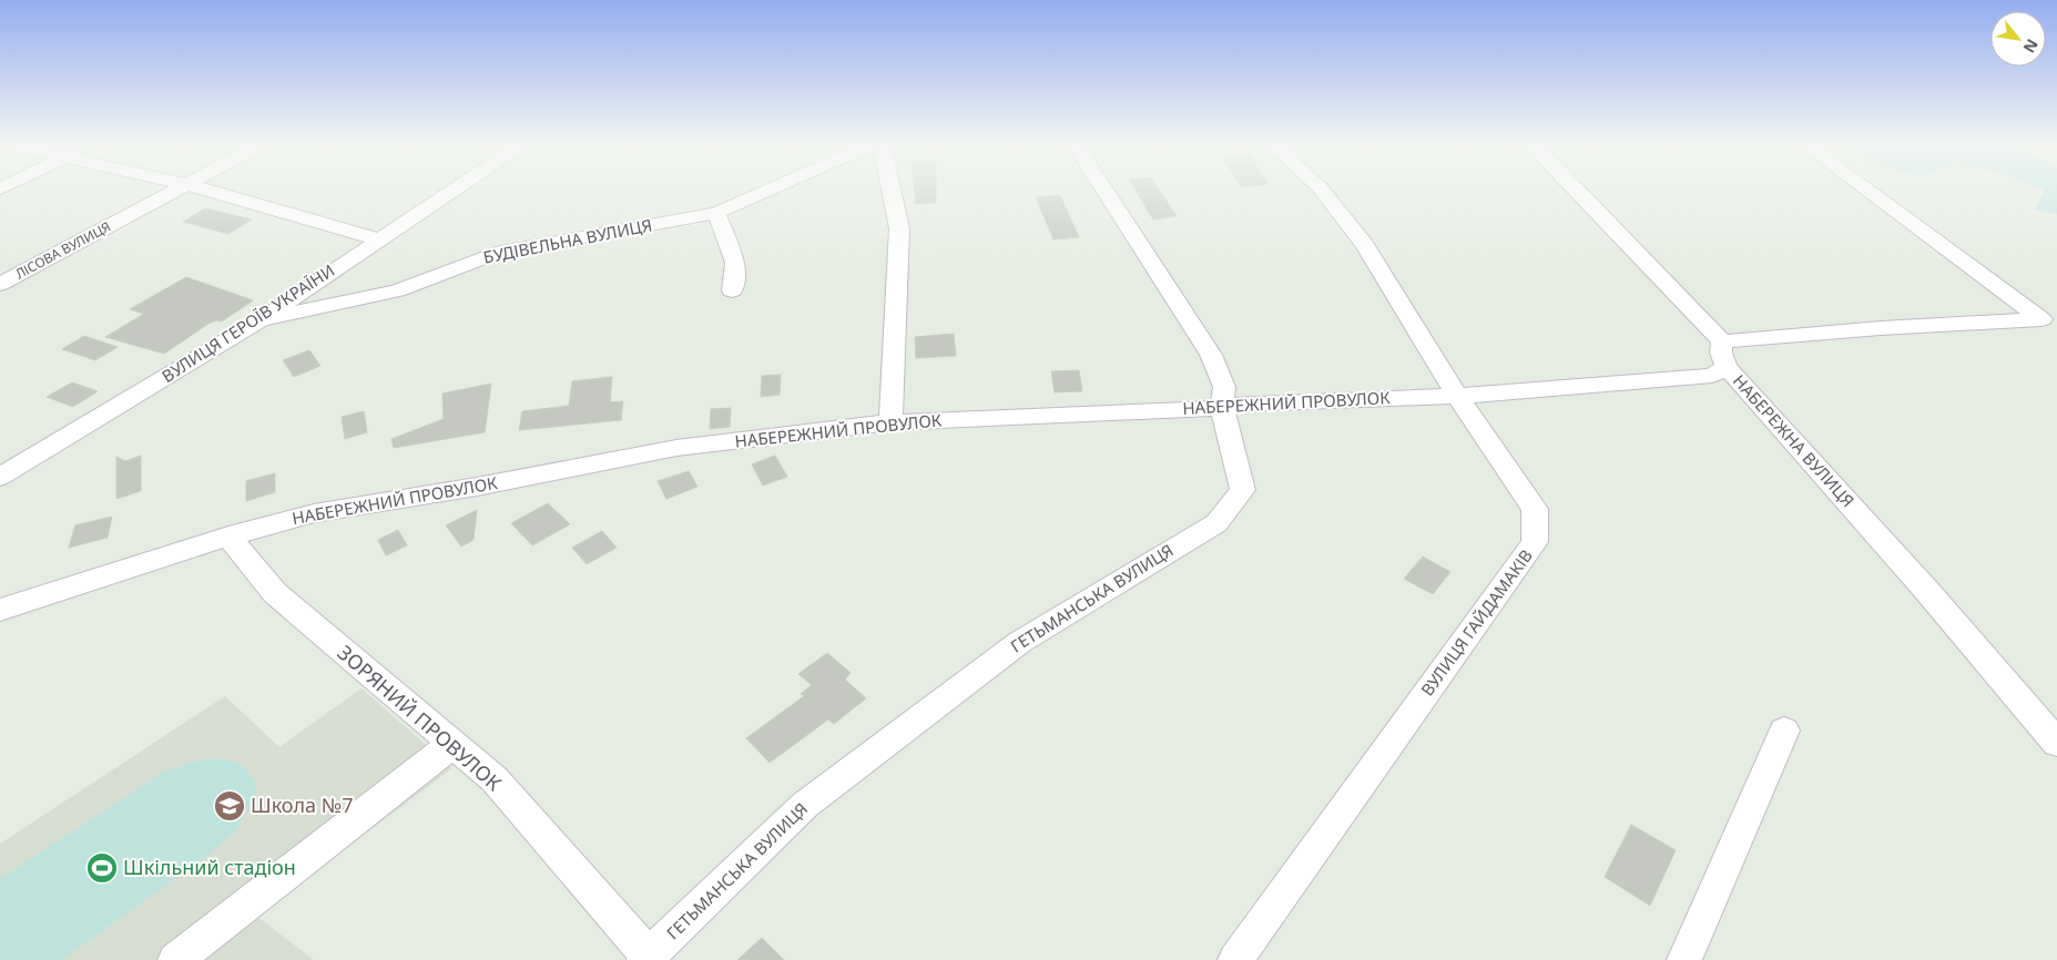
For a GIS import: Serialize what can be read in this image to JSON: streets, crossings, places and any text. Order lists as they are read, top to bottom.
{
  "streets": {
    "street": [
      "БУДІВЕЛЬНА ВУЛИЦЯ",
      "ЛІСОВА ВУЛИЦЯ",
      "ВУЛИЦЯ ГЕРОЇВ УКРАЇНИ",
      "НАБЕРЕЖНИЙ ПРОВУЛОК",
      "НАБЕРЕЖНА ВУЛИЦЯ",
      "ГЕТЬМАНСЬКА ВУЛИЦЯ",
      "ВУЛИЦЯ ГАЙДАМАКІВ",
      "ЗОРЯНИЙ ПРОВУЛОК"
    ]
  },
  "crossings": [
    ["БУДІВЕЛЬНА ВУЛИЦЯ", "ВУЛИЦЯ ГЕРОЇВ УКРАЇНИ"],
    ["НАБЕРЕЖНИЙ ПРОВУЛОК", "НАБЕРЕЖНА ВУЛИЦЯ"],
    ["НАБЕРЕЖНИЙ ПРОВУЛОК", "ГЕТЬМАНСЬКА ВУЛИЦЯ"],
    ["НАБЕРЕЖНИЙ ПРОВУЛОК", "ВУЛИЦЯ ГАЙДАМАКІВ"],
    ["НАБЕРЕЖНИЙ ПРОВУЛОК", "ЗОРЯНИЙ ПРОВУЛОК"],
    ["ГЕТЬМАНСЬКА ВУЛИЦЯ", "ЗОРЯНИЙ ПРОВУЛОК"]
  ],
  "places": {
    "school or university": ["Школа №7"],
    "sports": ["Шкільний стадіон"]
  },
  "north": "bottom right"
}
